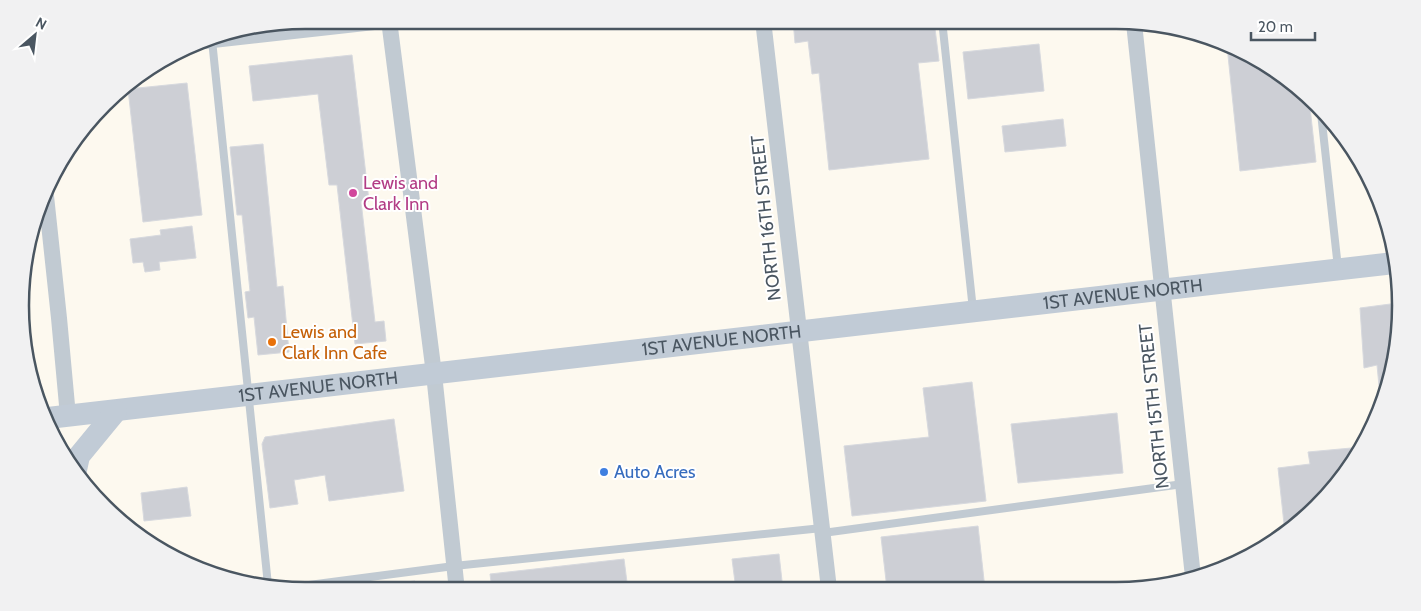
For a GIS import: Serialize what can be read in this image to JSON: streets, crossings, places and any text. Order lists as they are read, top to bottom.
{
  "streets": {
    "main road": ["1ST AVENUE NORTH"],
    "street": ["NORTH 16TH STREET", "NORTH 15TH STREET"]
  },
  "crossings": [
    ["NORTH 16TH STREET", "1ST AVENUE NORTH"],
    ["1ST AVENUE NORTH", "NORTH 15TH STREET"]
  ],
  "places": ["Lewis and Clark Inn", "Lewis and Clark Inn Cafe", "Auto Acres"],
  "scale_bar": "20 m",
  "north": "top right"
}
